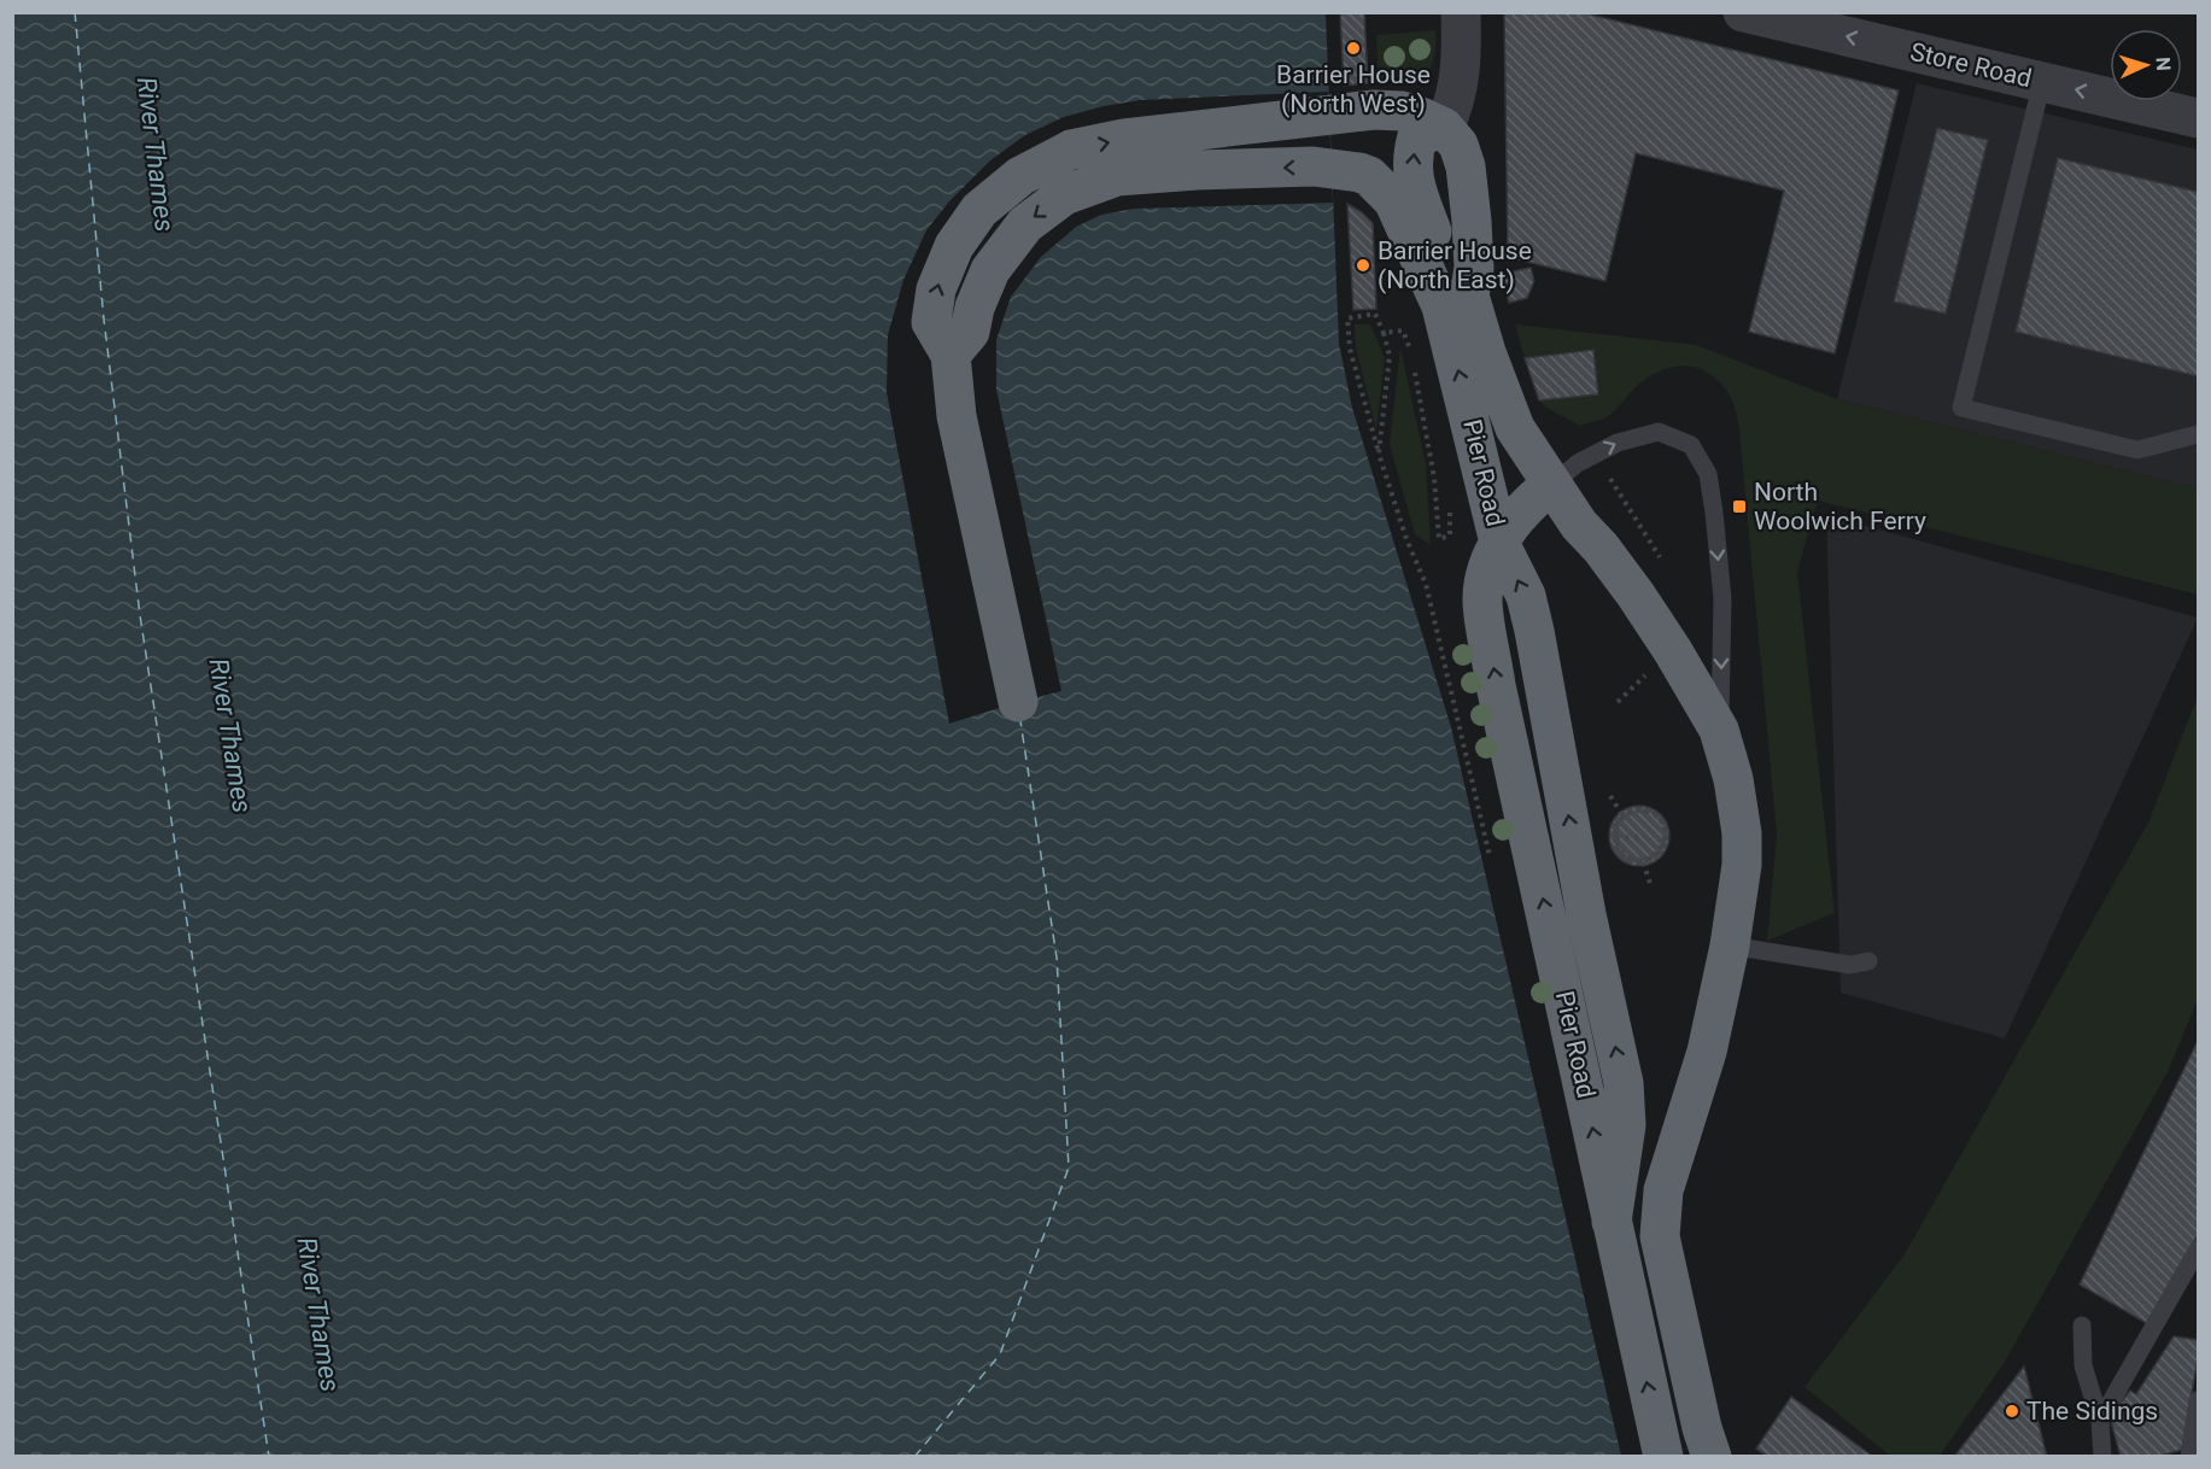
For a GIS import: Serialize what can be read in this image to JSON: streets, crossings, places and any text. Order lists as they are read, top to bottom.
{
  "streets": {
    "highway": ["Pier Road"],
    "street": ["Store Road"]
  },
  "one_way": ["Store Road"],
  "water": ["River Thames"],
  "places": {
    "other": ["Barrier House (North West)", "Barrier House (North East)", "The Sidings"],
    "transit": ["North Woolwich Ferry"]
  },
  "north": "right"
}
